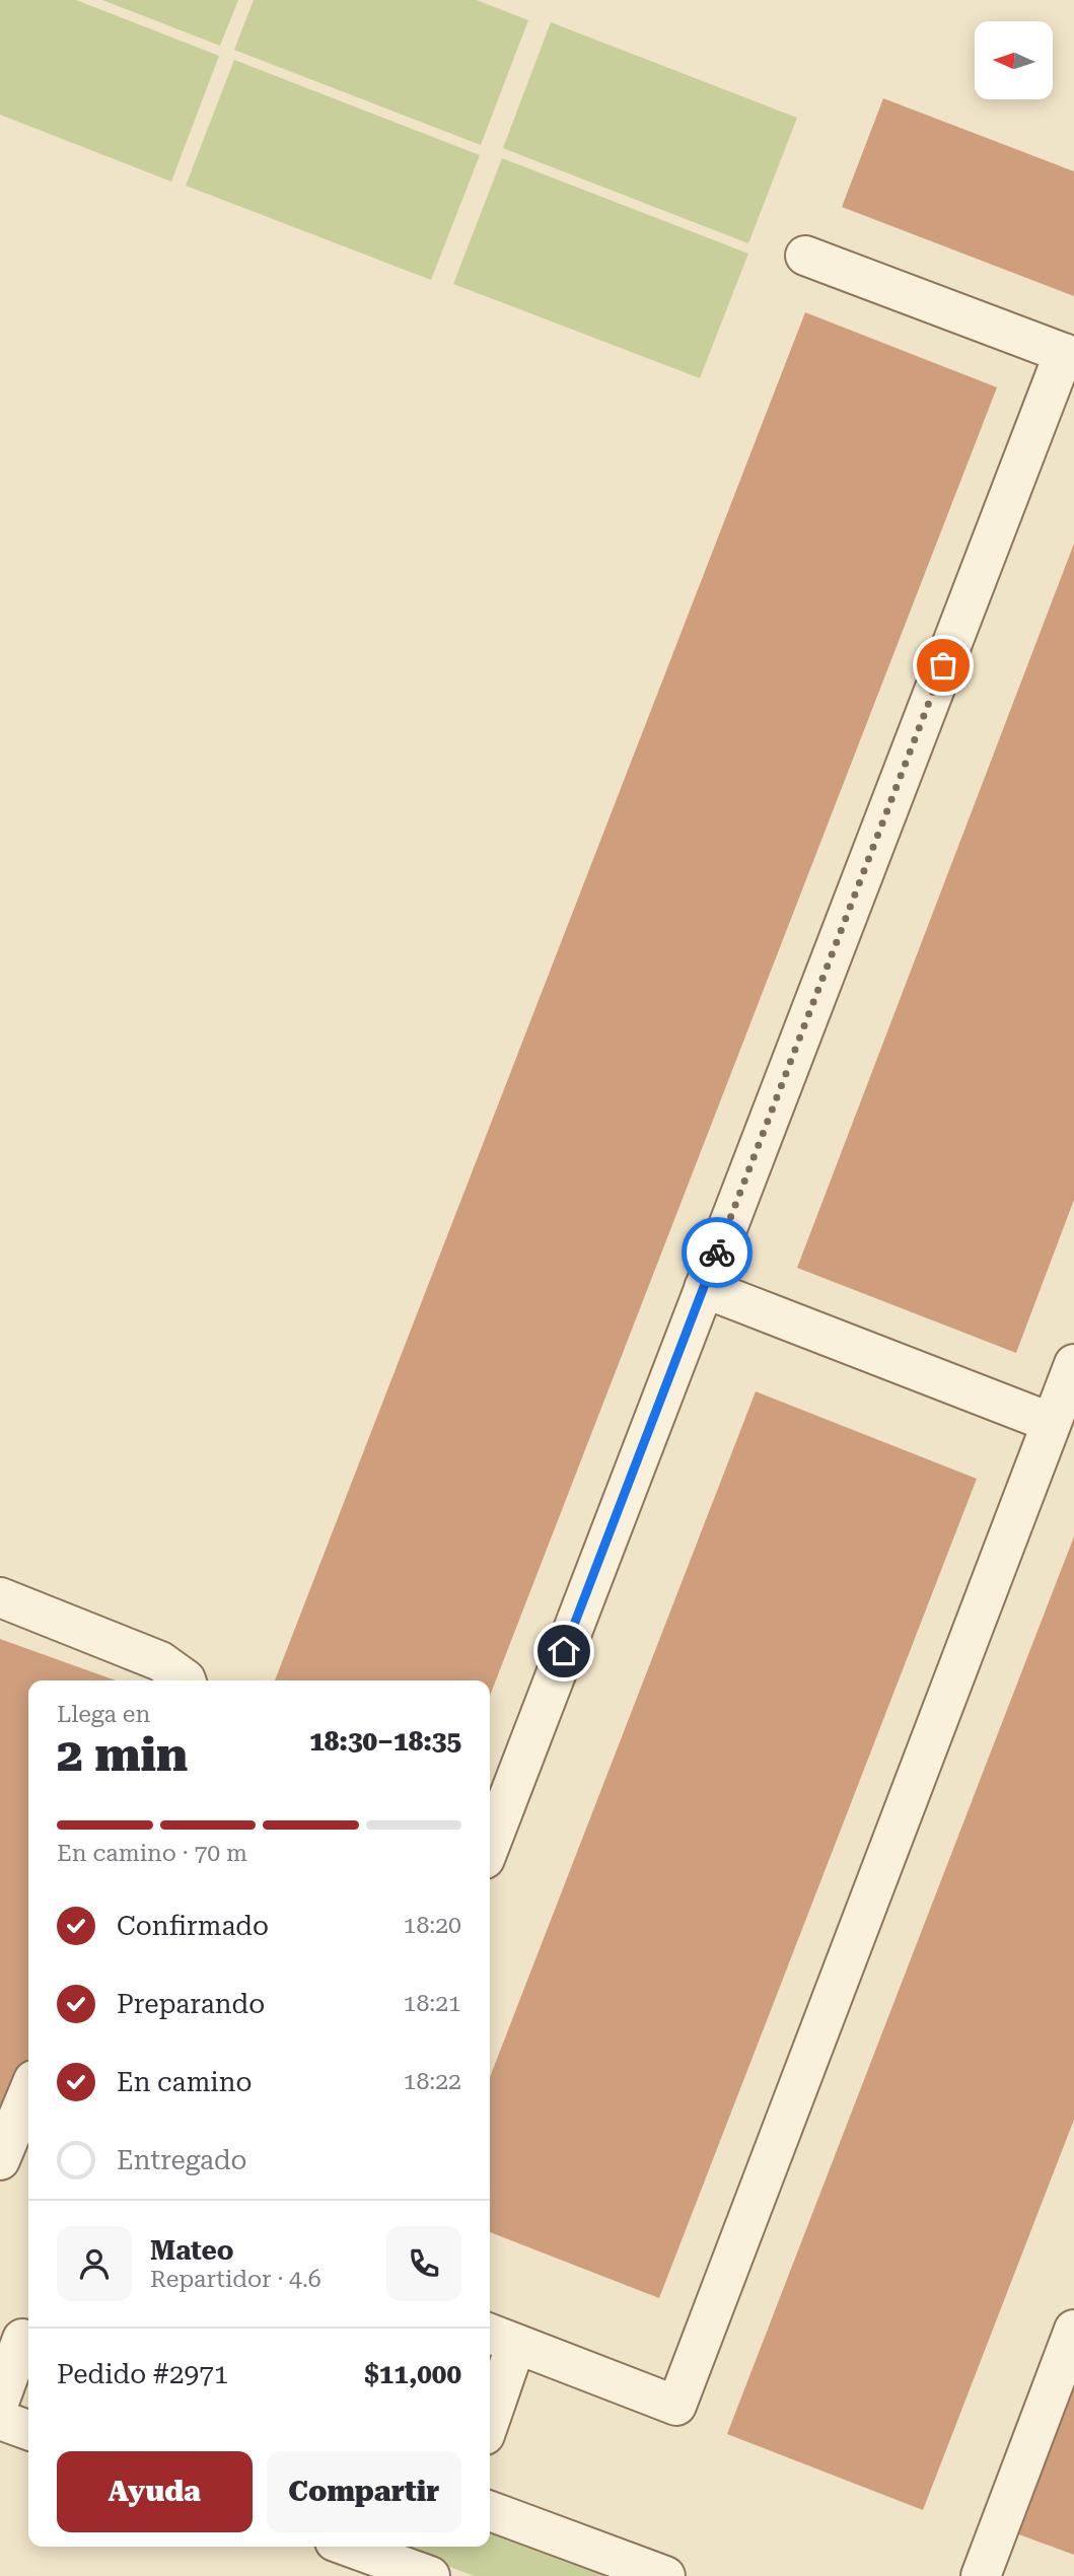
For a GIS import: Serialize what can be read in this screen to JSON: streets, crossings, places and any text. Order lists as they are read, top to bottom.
{
  "north": "left",
  "page": {
    "heading": ["2 min", "Llega en", "18:30–18:35"],
    "panel": [
      "Mateo",
      "Repartidor · 4.6",
      "Pedido #2971",
      "$11,000"
    ],
    "bar": "En camino · 70 m",
    "list": [
      ["Confirmado", "18:20"],
      ["Preparando", "18:21"],
      ["En camino", "18:22"],
      "Entregado"
    ],
    "buttons": ["Ayuda", "Compartir"]
  }
}
